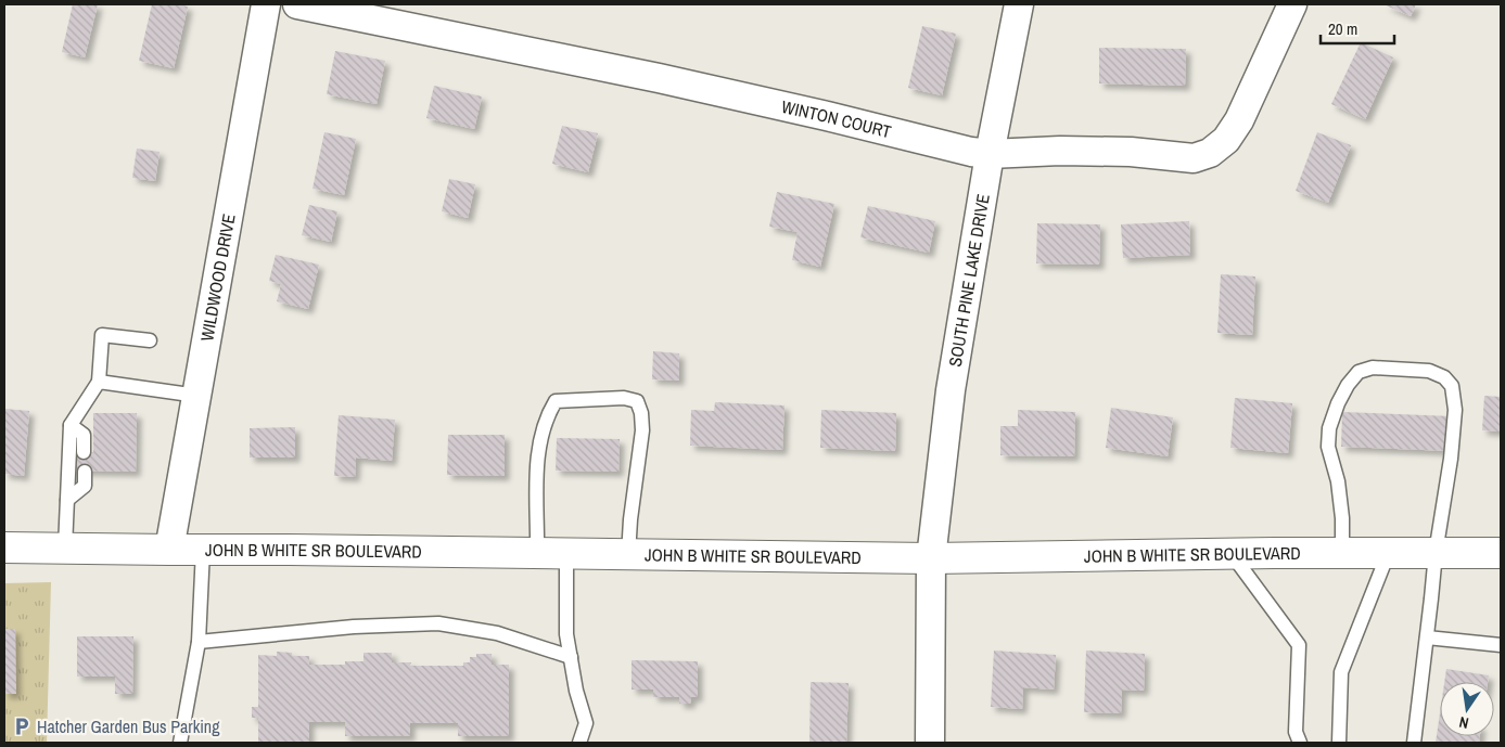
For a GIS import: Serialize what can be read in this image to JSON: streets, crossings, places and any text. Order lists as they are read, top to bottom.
{
  "streets": {
    "main road": ["JOHN B WHITE SR BOULEVARD"],
    "street": ["WINTON COURT", "WILDWOOD DRIVE", "SOUTH PINE LAKE DRIVE"]
  },
  "crossings": [
    ["WINTON COURT", "SOUTH PINE LAKE DRIVE"],
    ["WILDWOOD DRIVE", "JOHN B WHITE SR BOULEVARD"],
    ["SOUTH PINE LAKE DRIVE", "JOHN B WHITE SR BOULEVARD"]
  ],
  "places": {
    "parking": ["Hatcher Garden Bus Parking"]
  },
  "scale_bar": "20 m",
  "north": "bottom"
}
